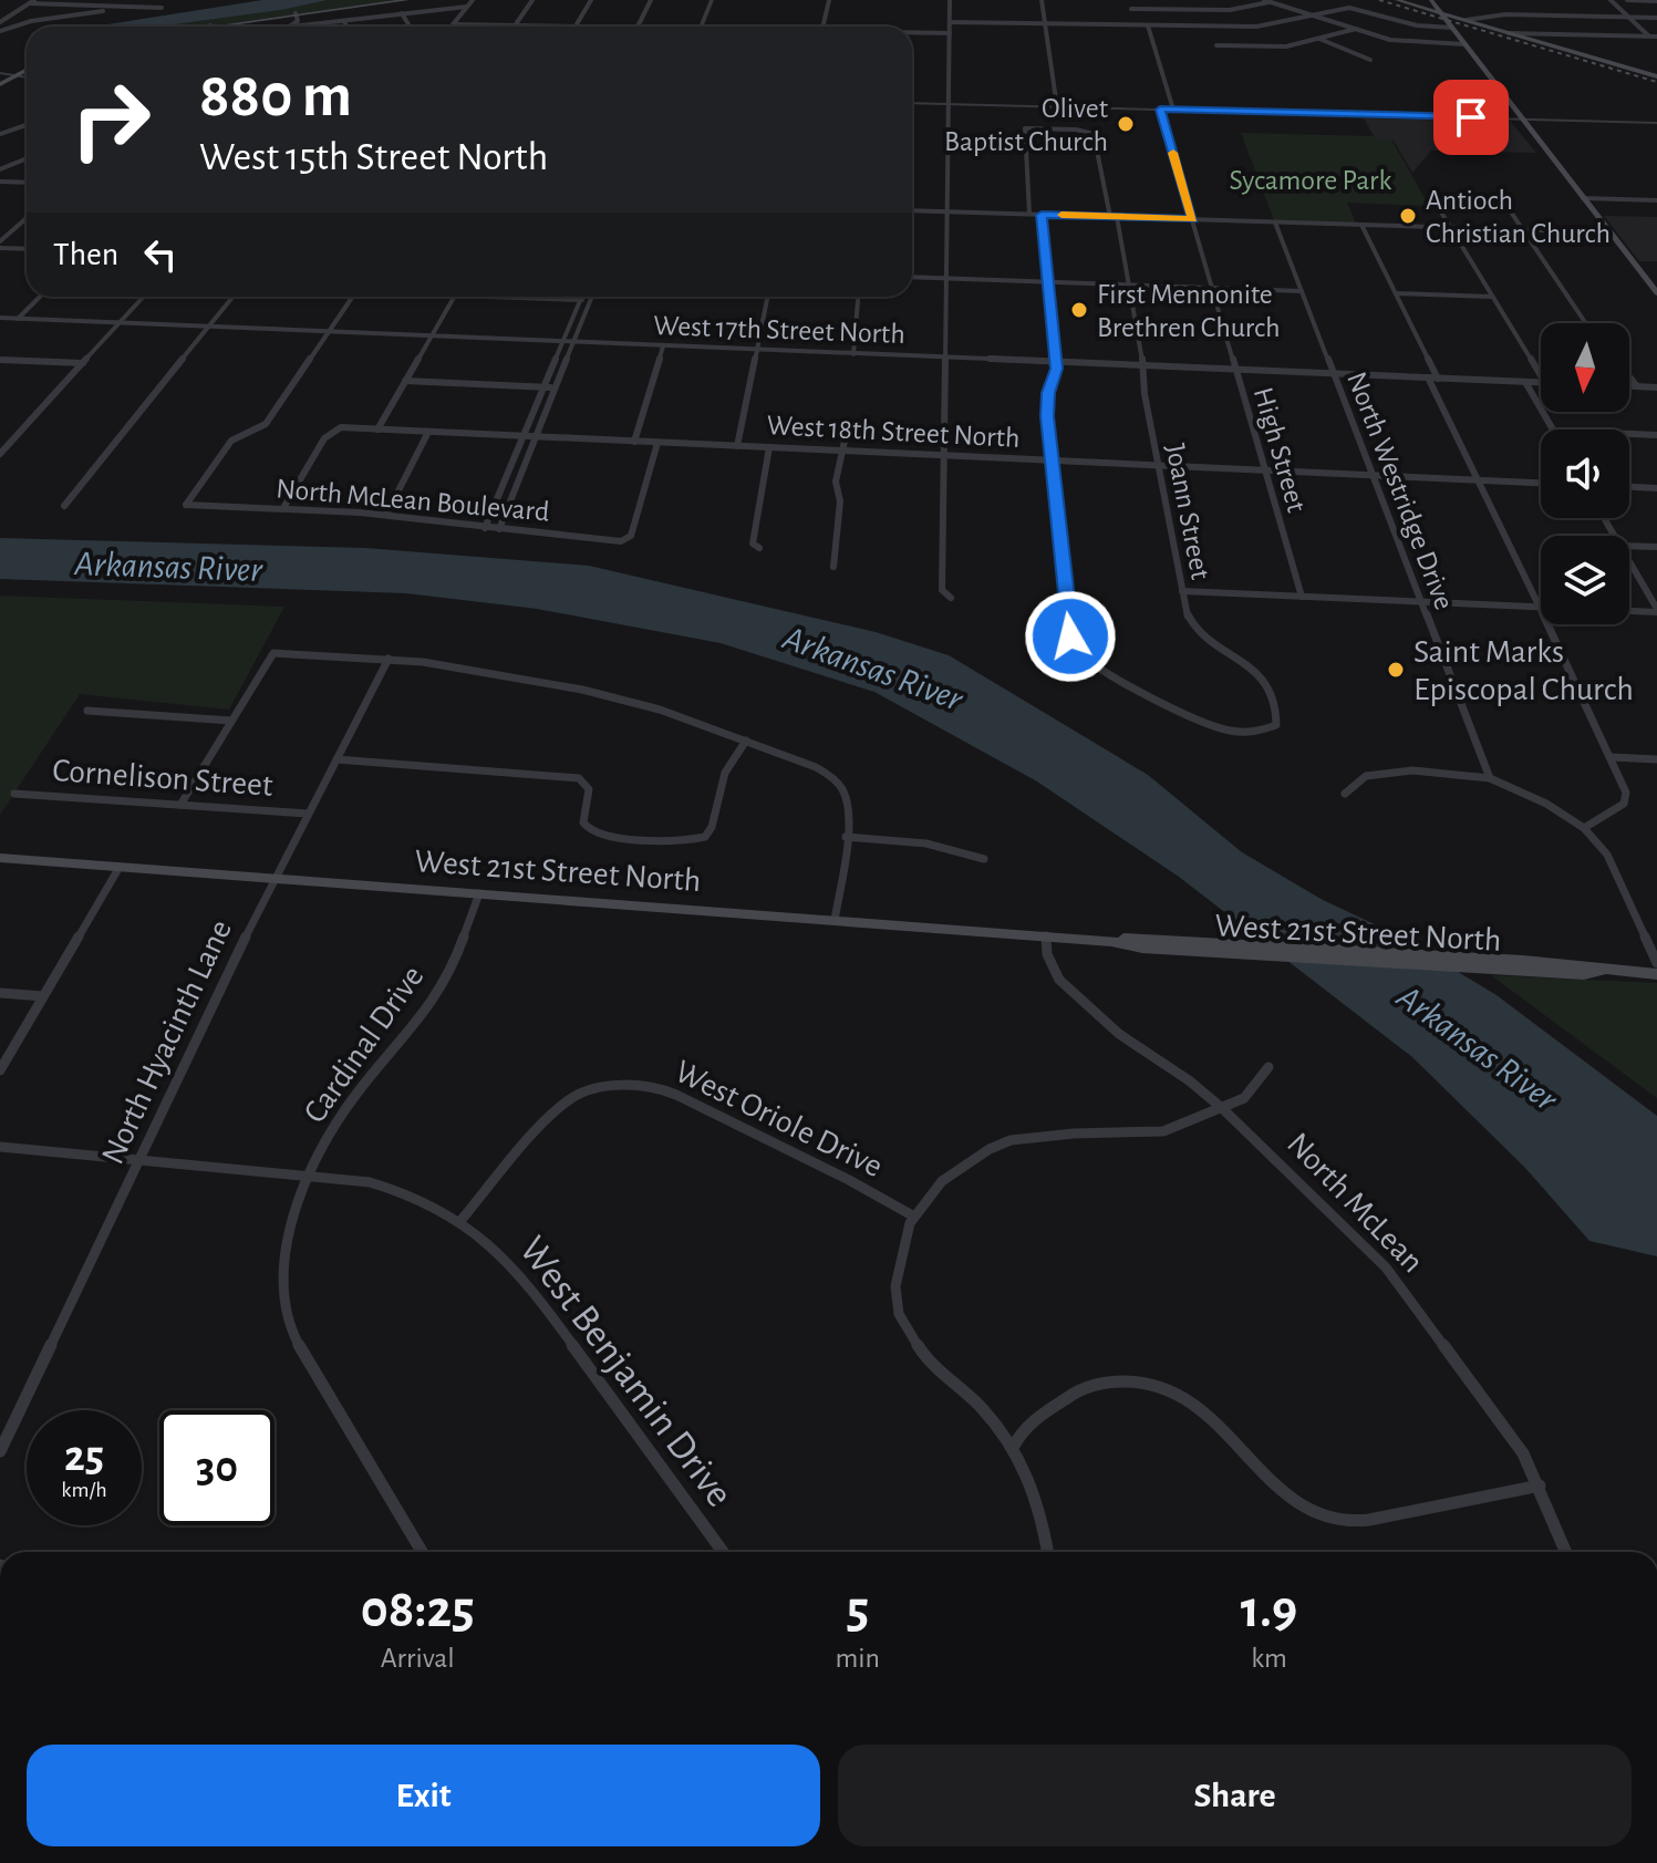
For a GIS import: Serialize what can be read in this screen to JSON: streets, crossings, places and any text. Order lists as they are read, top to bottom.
{
  "streets": {
    "main road": ["West 21st Street North"],
    "street": [
      "West 17th Street North",
      "West 18th Street North",
      "High Street",
      "North Westridge Drive",
      "North McLean Boulevard",
      "Joann Street",
      "Cornelison Street",
      "North Hyacinth Lane",
      "Cardinal Drive",
      "West Oriole Drive",
      "North McLean",
      "West Benjamin Drive"
    ]
  },
  "crossings": [
    ["West 17th Street North", "High Street"],
    ["West 17th Street North", "North Westridge Drive"],
    ["West 17th Street North", "North McLean Boulevard"],
    ["West 17th Street North", "Joann Street"],
    ["West 18th Street North", "High Street"],
    ["West 18th Street North", "North Westridge Drive"],
    ["West 18th Street North", "North McLean Boulevard"],
    ["West 18th Street North", "Joann Street"],
    ["Cornelison Street", "North Hyacinth Lane"],
    ["West 21st Street North", "North Hyacinth Lane"],
    ["West 21st Street North", "Cardinal Drive"],
    ["West 21st Street North", "North McLean"],
    ["North Hyacinth Lane", "West Benjamin Drive"],
    ["Cardinal Drive", "West Benjamin Drive"],
    ["West Oriole Drive", "West Benjamin Drive"]
  ],
  "water": ["Arkansas River"],
  "parks": ["Sycamore Park"],
  "places": [
    "Olivet Baptist Church",
    "Antioch Christian Church",
    "First Mennonite Brethren Church",
    "Saint Marks Episcopal Church"
  ],
  "north": "bottom",
  "page": {
    "turn": ["880 m", "West 15th Street North"],
    "then": "Then",
    "speed": "25 km/h",
    "limit": "30",
    "eta": [
      "08:25",
      "Arrival",
      "5",
      "min",
      "1.9",
      "km"
    ],
    "buttons": ["Exit", "Share"]
  }
}
